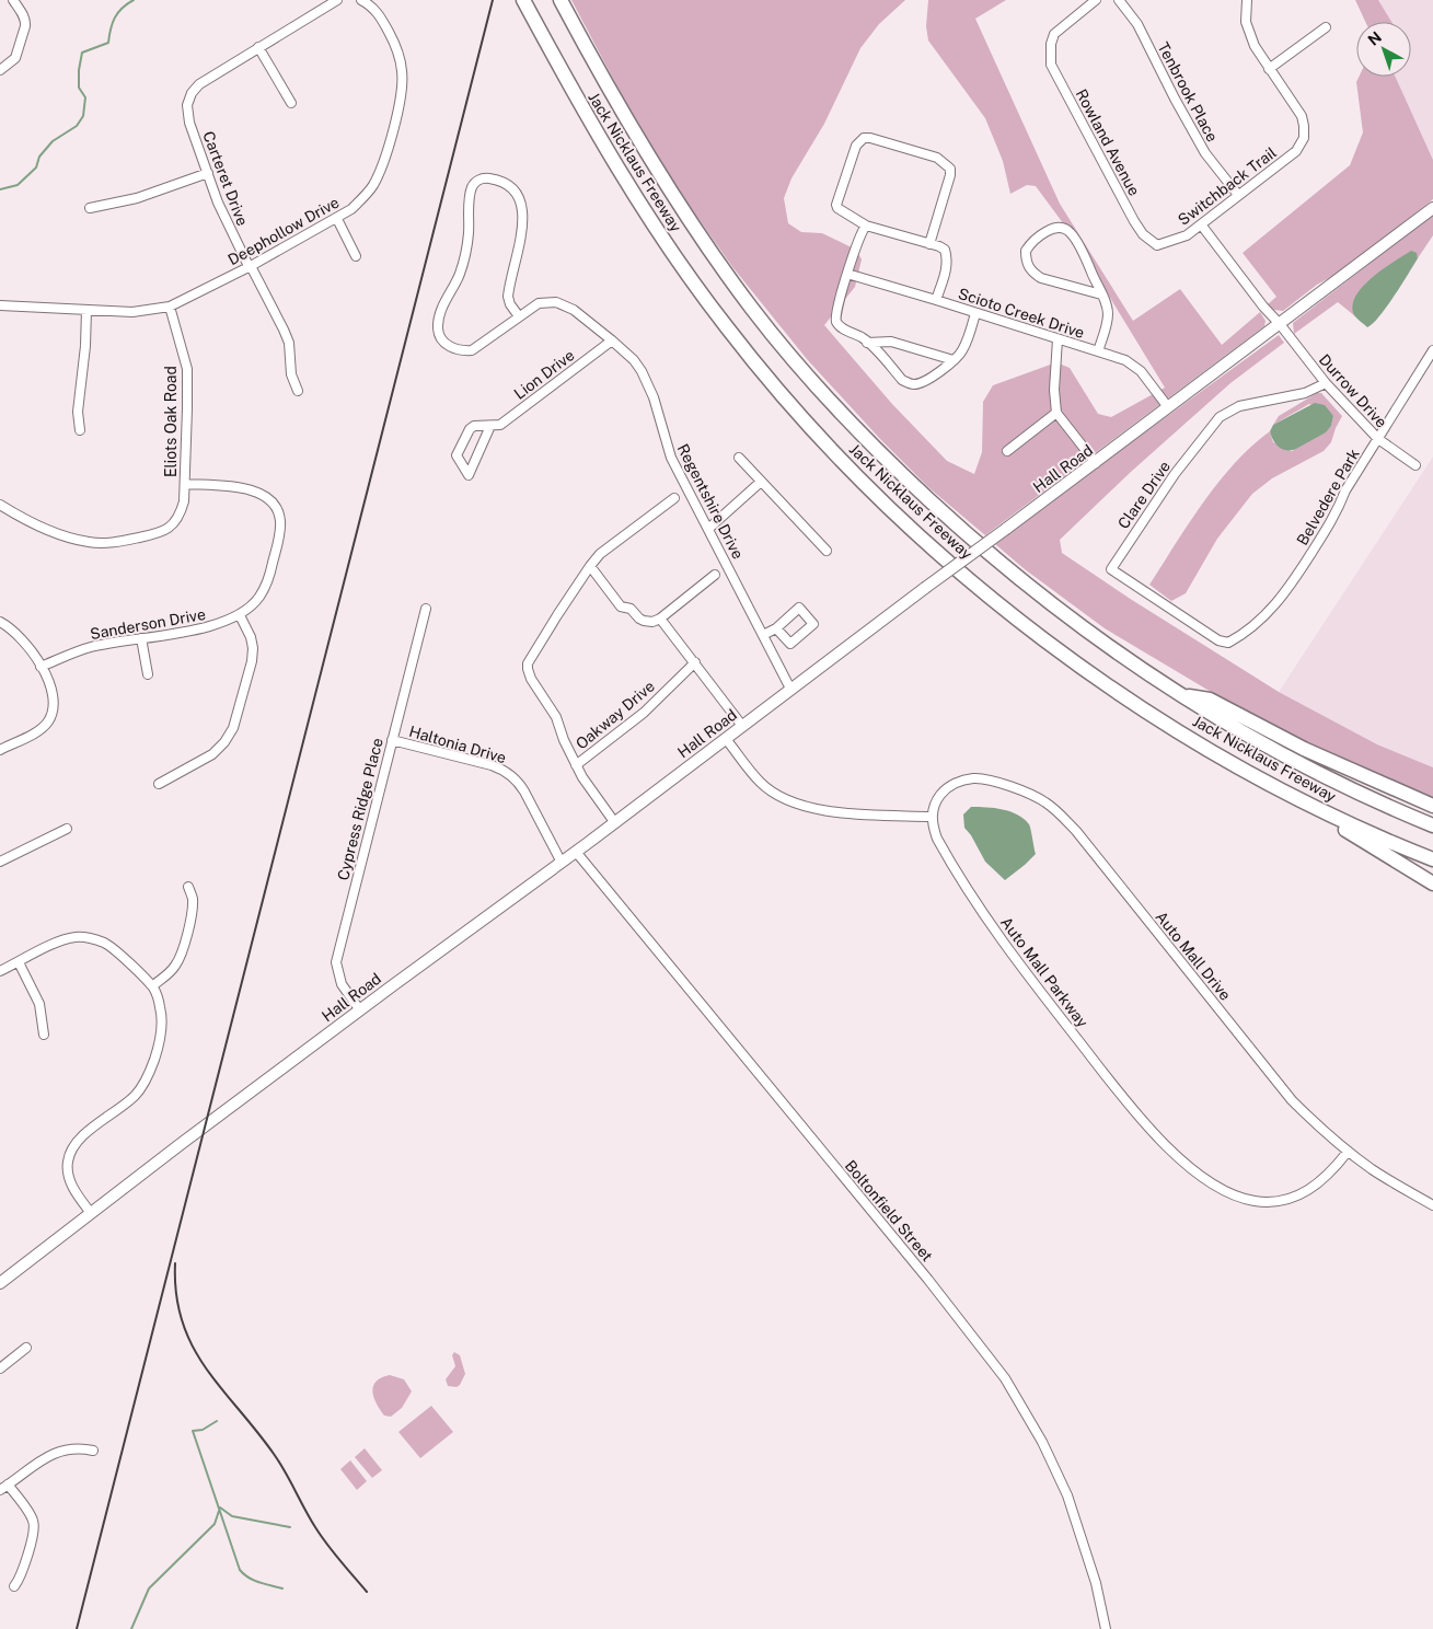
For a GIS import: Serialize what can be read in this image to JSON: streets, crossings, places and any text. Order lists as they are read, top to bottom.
{
  "streets": {
    "highway": ["Jack Nicklaus Freeway"],
    "main road": ["Hall Road"],
    "street": [
      "Tenbrook Place",
      "Rowland Avenue",
      "Carteret Drive",
      "Switchback Trail",
      "Deephollow Drive",
      "Scioto Creek Drive",
      "Lion Drive",
      "Durrow Drive",
      "Eliots Oak Road",
      "Clare Drive",
      "Belvedere Park",
      "Regentshire Drive",
      "Sanderson Drive",
      "Oakway Drive",
      "Haltonia Drive",
      "Cypress Ridge Place",
      "Auto Mall Drive",
      "Auto Mall Parkway",
      "Boltonfield Street"
    ]
  },
  "crossings": [
    ["Tenbrook Place", "Switchback Trail"],
    ["Rowland Avenue", "Switchback Trail"],
    ["Carteret Drive", "Deephollow Drive"],
    ["Switchback Trail", "Durrow Drive"],
    ["Deephollow Drive", "Eliots Oak Road"],
    ["Scioto Creek Drive", "Hall Road"],
    ["Lion Drive", "Regentshire Drive"],
    ["Durrow Drive", "Hall Road"],
    ["Durrow Drive", "Clare Drive"],
    ["Durrow Drive", "Belvedere Park"],
    ["Eliots Oak Road", "Sanderson Drive"],
    ["Hall Road", "Regentshire Drive"],
    ["Hall Road", "Haltonia Drive"],
    ["Hall Road", "Cypress Ridge Place"],
    ["Hall Road", "Boltonfield Street"],
    ["Clare Drive", "Belvedere Park"],
    ["Haltonia Drive", "Cypress Ridge Place"],
    ["Auto Mall Drive", "Auto Mall Parkway"]
  ],
  "north": "top left"
}
